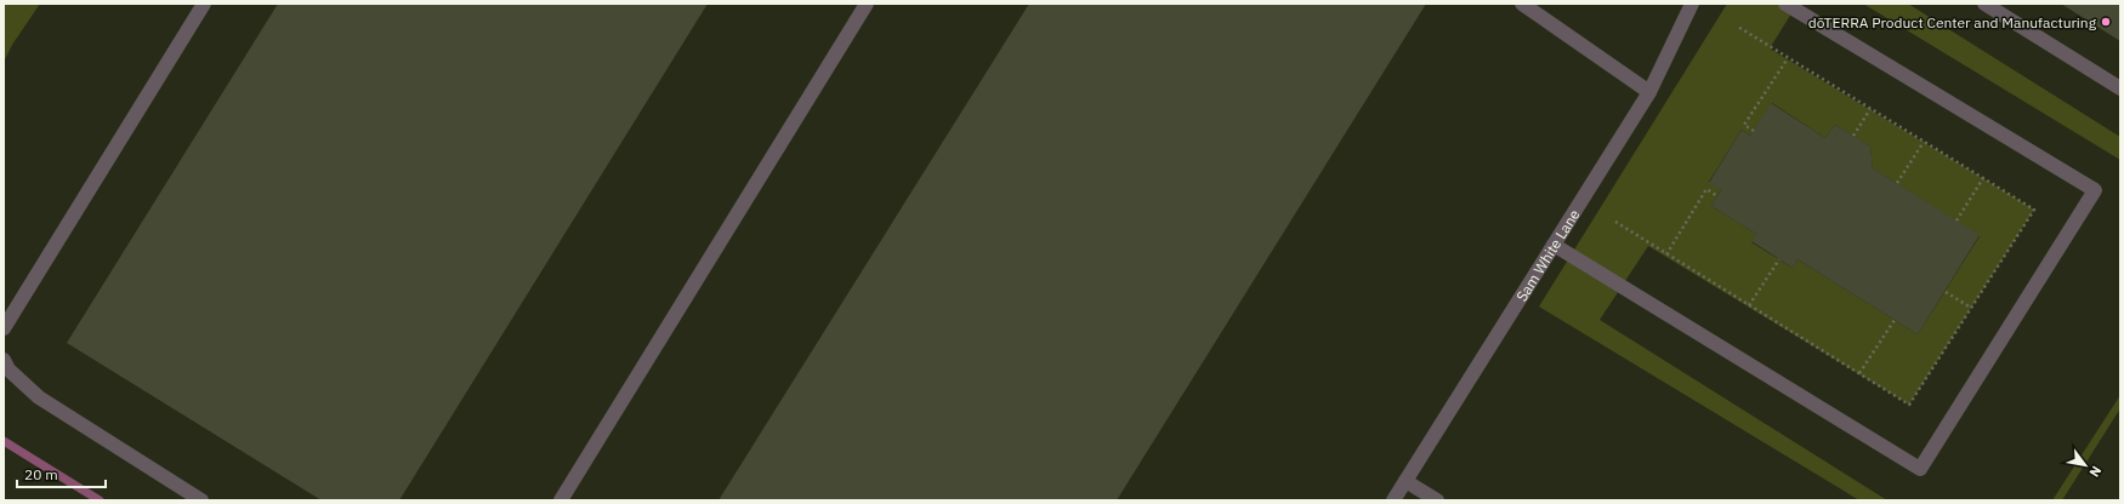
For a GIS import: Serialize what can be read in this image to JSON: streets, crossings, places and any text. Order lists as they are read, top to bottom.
{
  "streets": {
    "street": ["Sam White Lane"]
  },
  "places": ["dōTERRA Product Center and Manufacturing"],
  "scale_bar": "20 m",
  "north": "bottom right"
}
